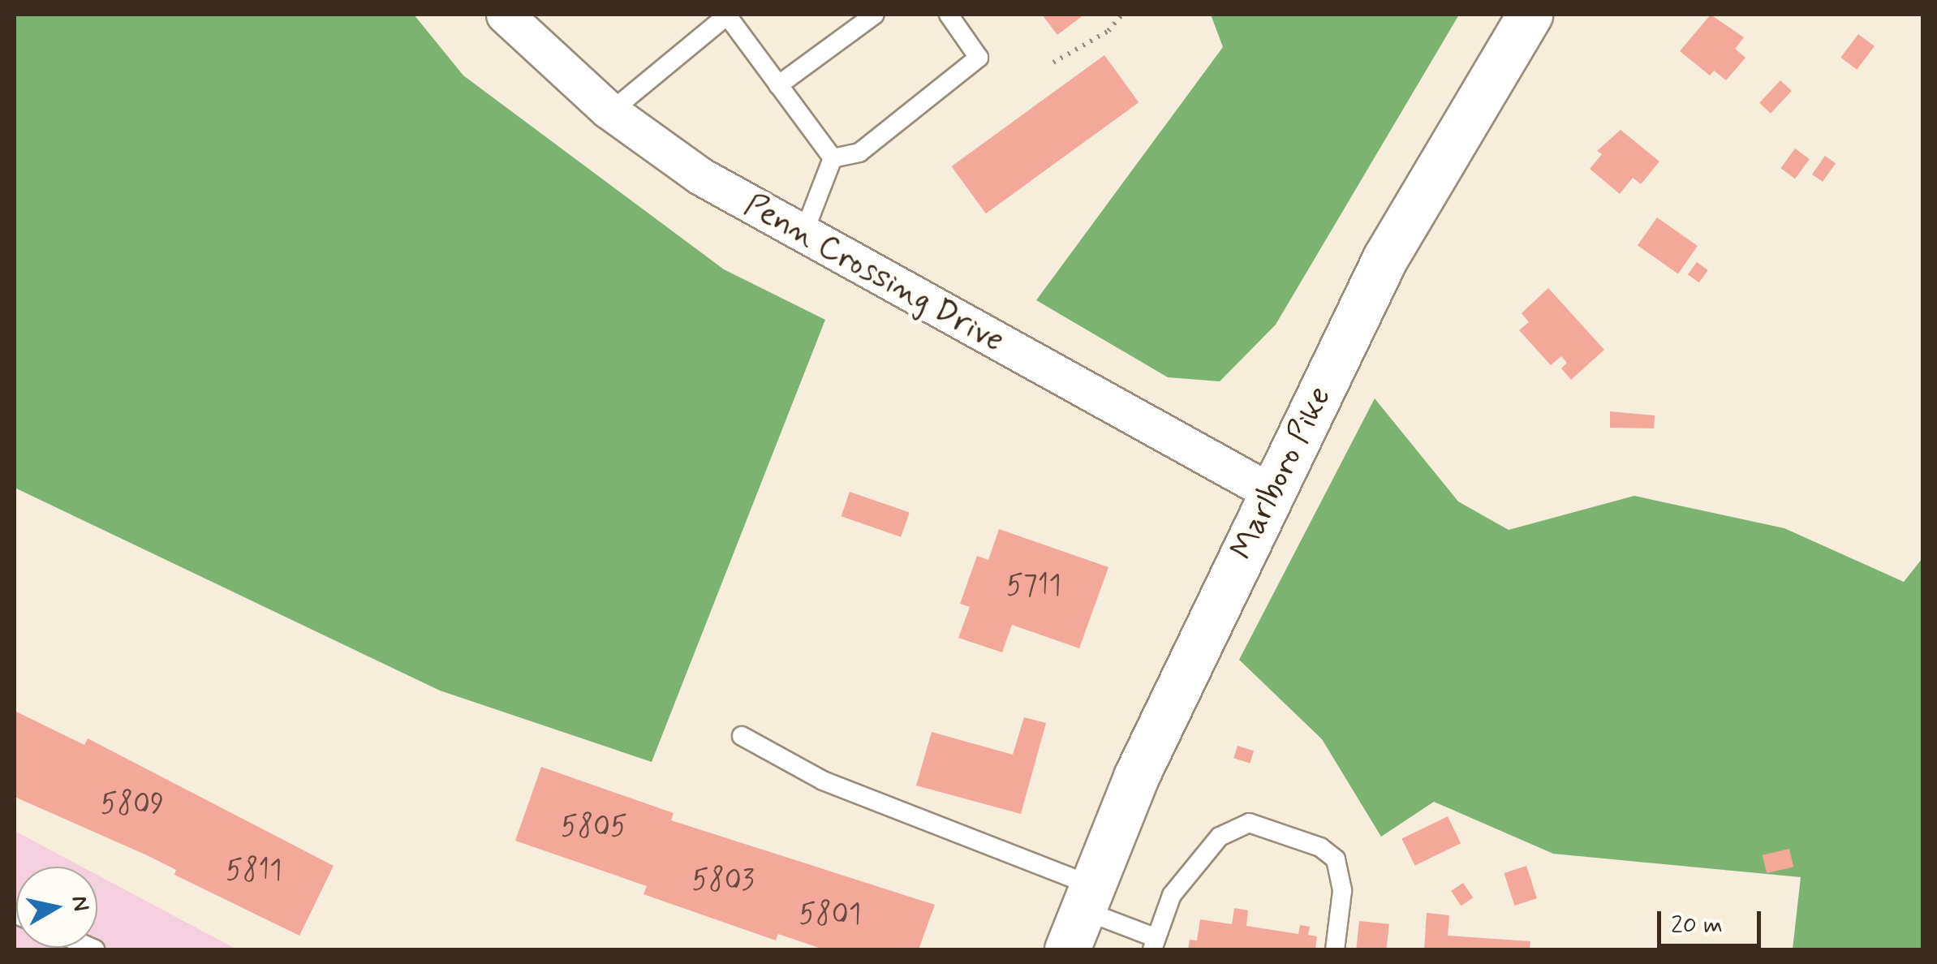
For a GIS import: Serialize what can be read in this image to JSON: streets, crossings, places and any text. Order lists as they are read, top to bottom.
{
  "streets": {
    "main road": ["Marlboro Pike"],
    "street": ["Penn Crossing Drive"]
  },
  "crossings": [
    ["Penn Crossing Drive", "Marlboro Pike"]
  ],
  "house_numbers": [
    "5711",
    "5809",
    "5805",
    "5811",
    "5803",
    "5801"
  ],
  "scale_bar": "20 m",
  "north": "right"
}
